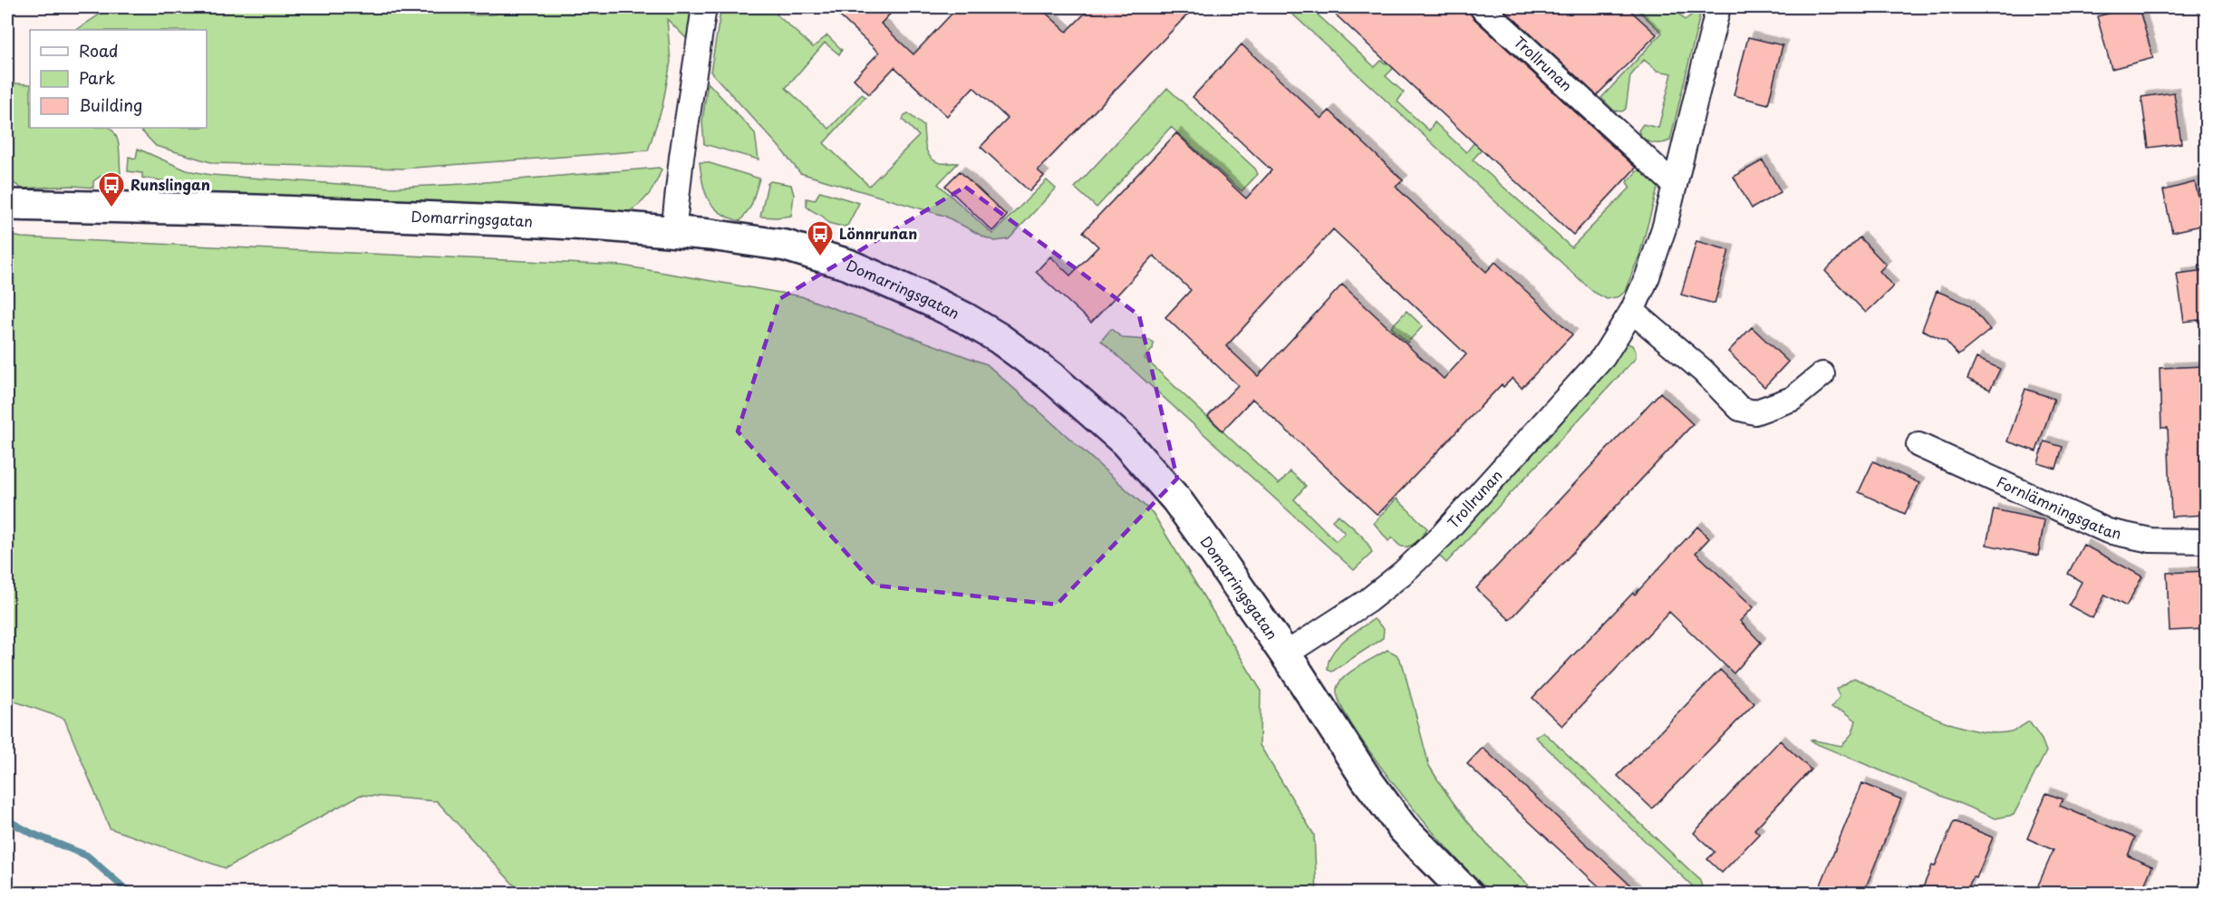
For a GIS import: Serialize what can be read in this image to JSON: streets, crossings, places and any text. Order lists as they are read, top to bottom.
{
  "streets": {
    "street": ["Trollrunan", "Domarringsgatan", "Fornlämningsgatan"]
  },
  "crossings": [
    ["Trollrunan", "Domarringsgatan"]
  ],
  "places": {
    "bus stop": ["Runslingan", "Lönnrunan"]
  },
  "legend": ["Road", "Park", "Building"]
}
